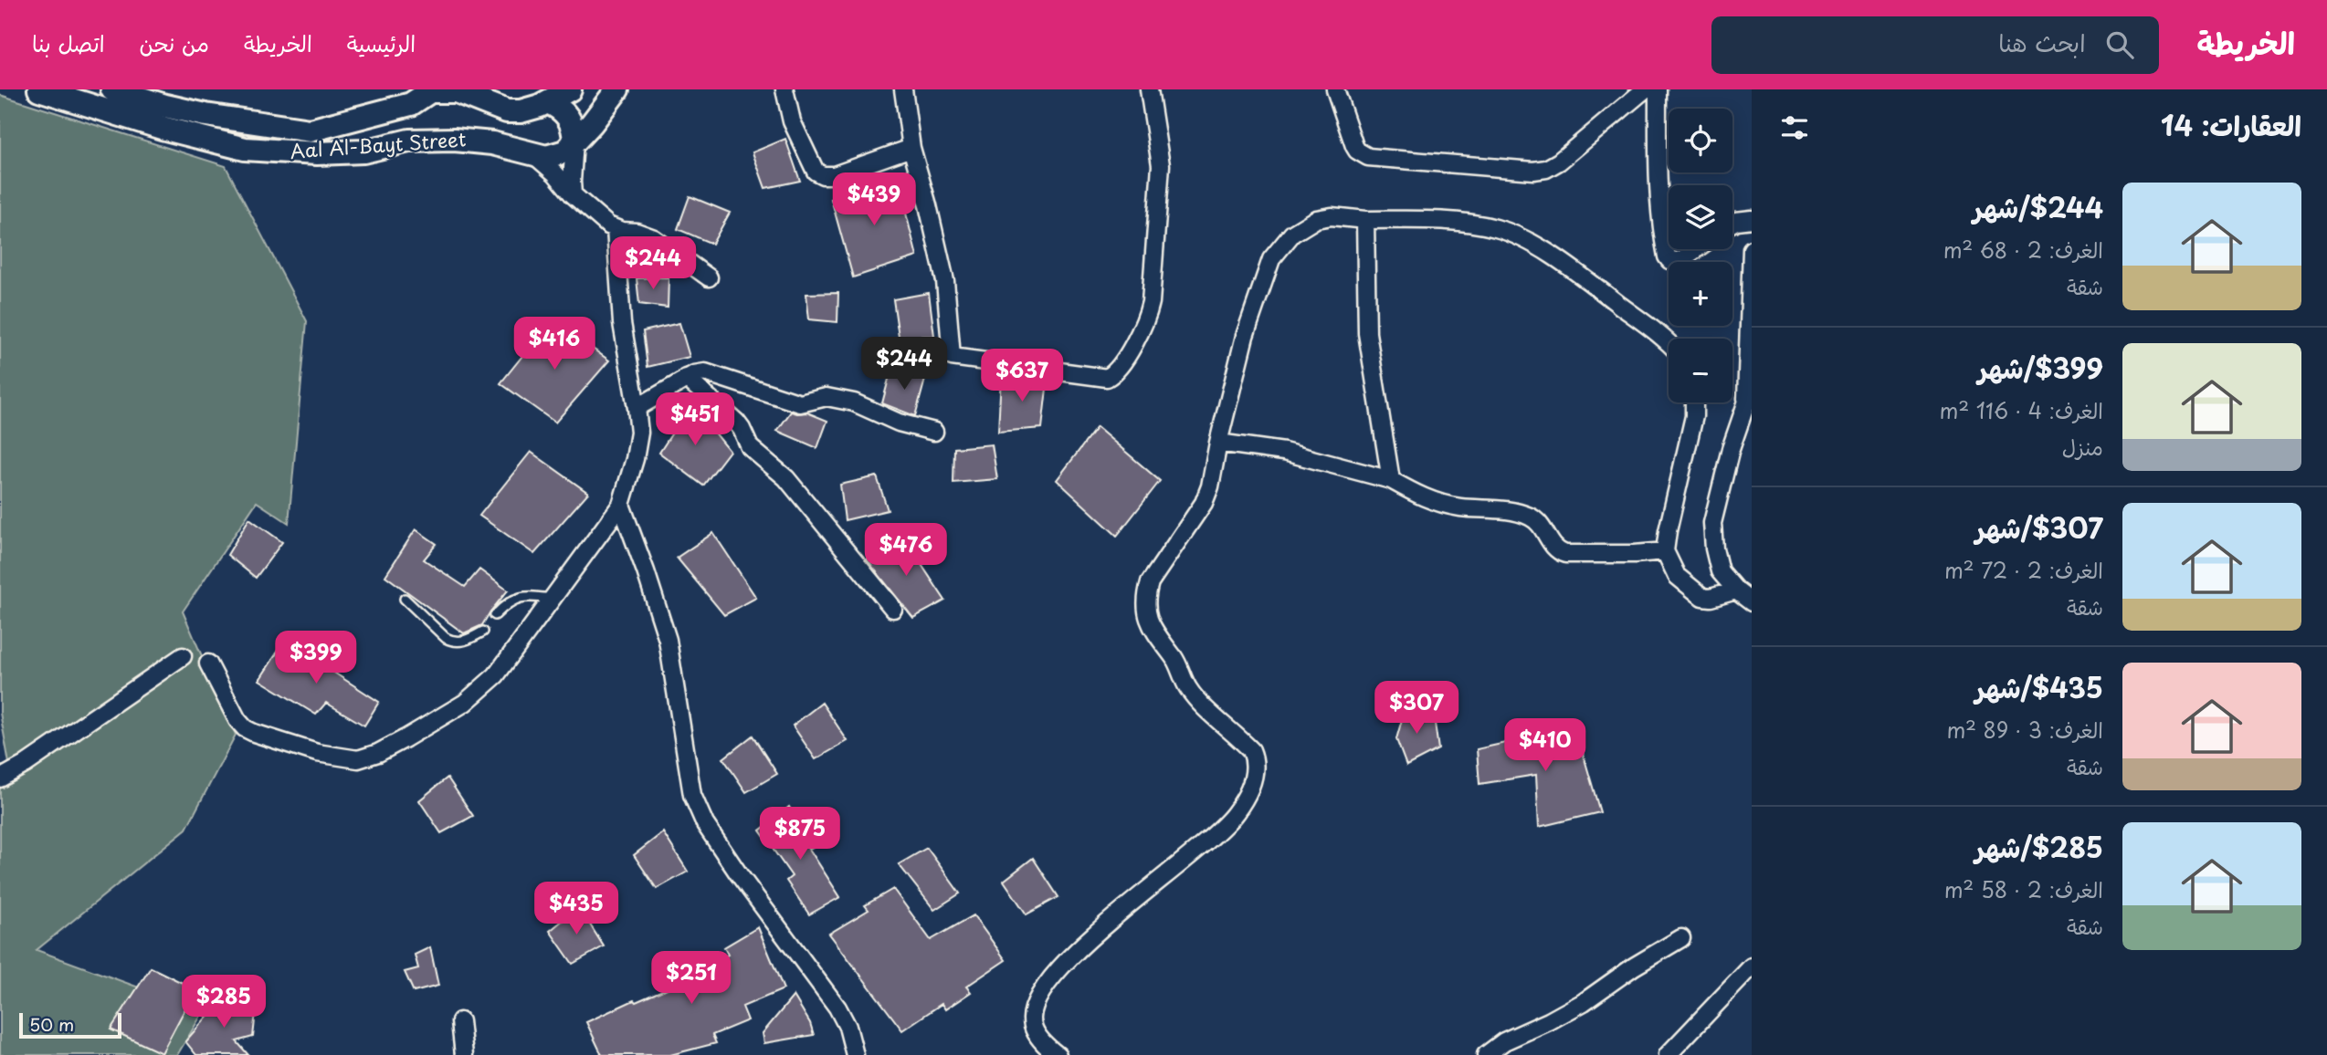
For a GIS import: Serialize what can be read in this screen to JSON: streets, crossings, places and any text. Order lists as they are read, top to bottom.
{
  "streets": {
    "street": ["Aal Al-Bayt Street"]
  },
  "scale_bar": "50 m",
  "page": {
    "header": "الخريطة",
    "search": "ابحث هنا",
    "nav": [
      "الرئيسية",
      "الخريطة",
      "من نحن",
      "اتصل بنا"
    ],
    "heading": "العقارات: 14",
    "map_buttons": ["+", "−"],
    "list": [
      {
        "name": "$244/شهر",
        "note": "الغرف: 2 · 68 m² · شقة"
      },
      {
        "name": "$399/شهر",
        "note": "الغرف: 4 · 116 m² · منزل"
      },
      {
        "name": "$307/شهر",
        "note": "الغرف: 2 · 72 m² · شقة"
      },
      {
        "name": "$435/شهر",
        "note": "الغرف: 3 · 89 m² · شقة"
      },
      {
        "name": "$285/شهر",
        "note": "الغرف: 2 · 58 m² · شقة"
      }
    ],
    "price": [
      "$439",
      "$244",
      "$416",
      "$244",
      "$637",
      "$451",
      "$476",
      "$399",
      "$307",
      "$410",
      "$875",
      "$435",
      "$251",
      "$285"
    ],
    "scale": "50 m"
  }
}
